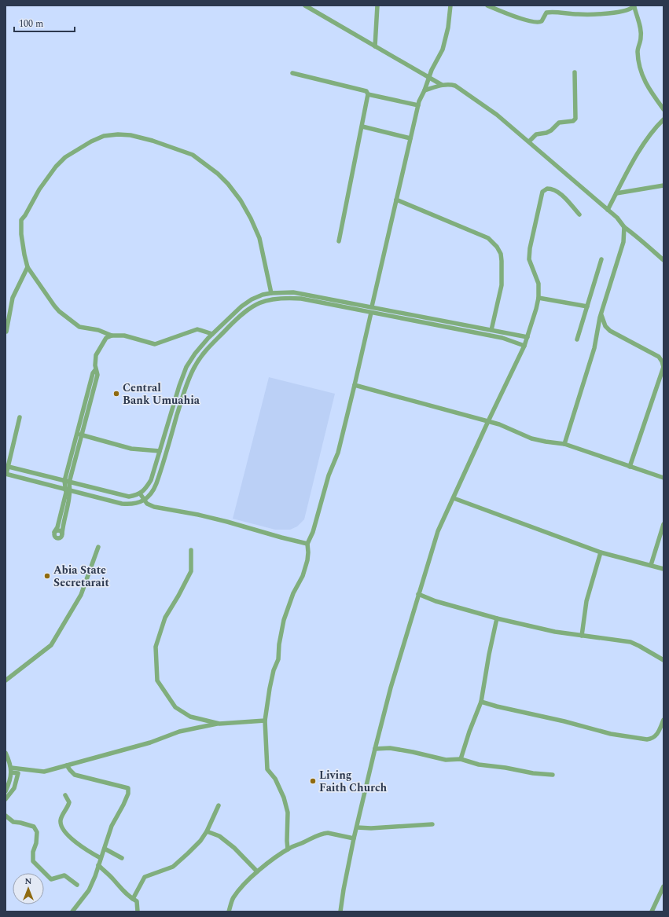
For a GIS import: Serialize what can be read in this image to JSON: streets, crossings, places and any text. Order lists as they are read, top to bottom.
{
  "places": ["Central Bank Umuahia", "Abia State Secretarait", "Living Faith Church"],
  "scale_bar": "100 m",
  "north": "top"
}
